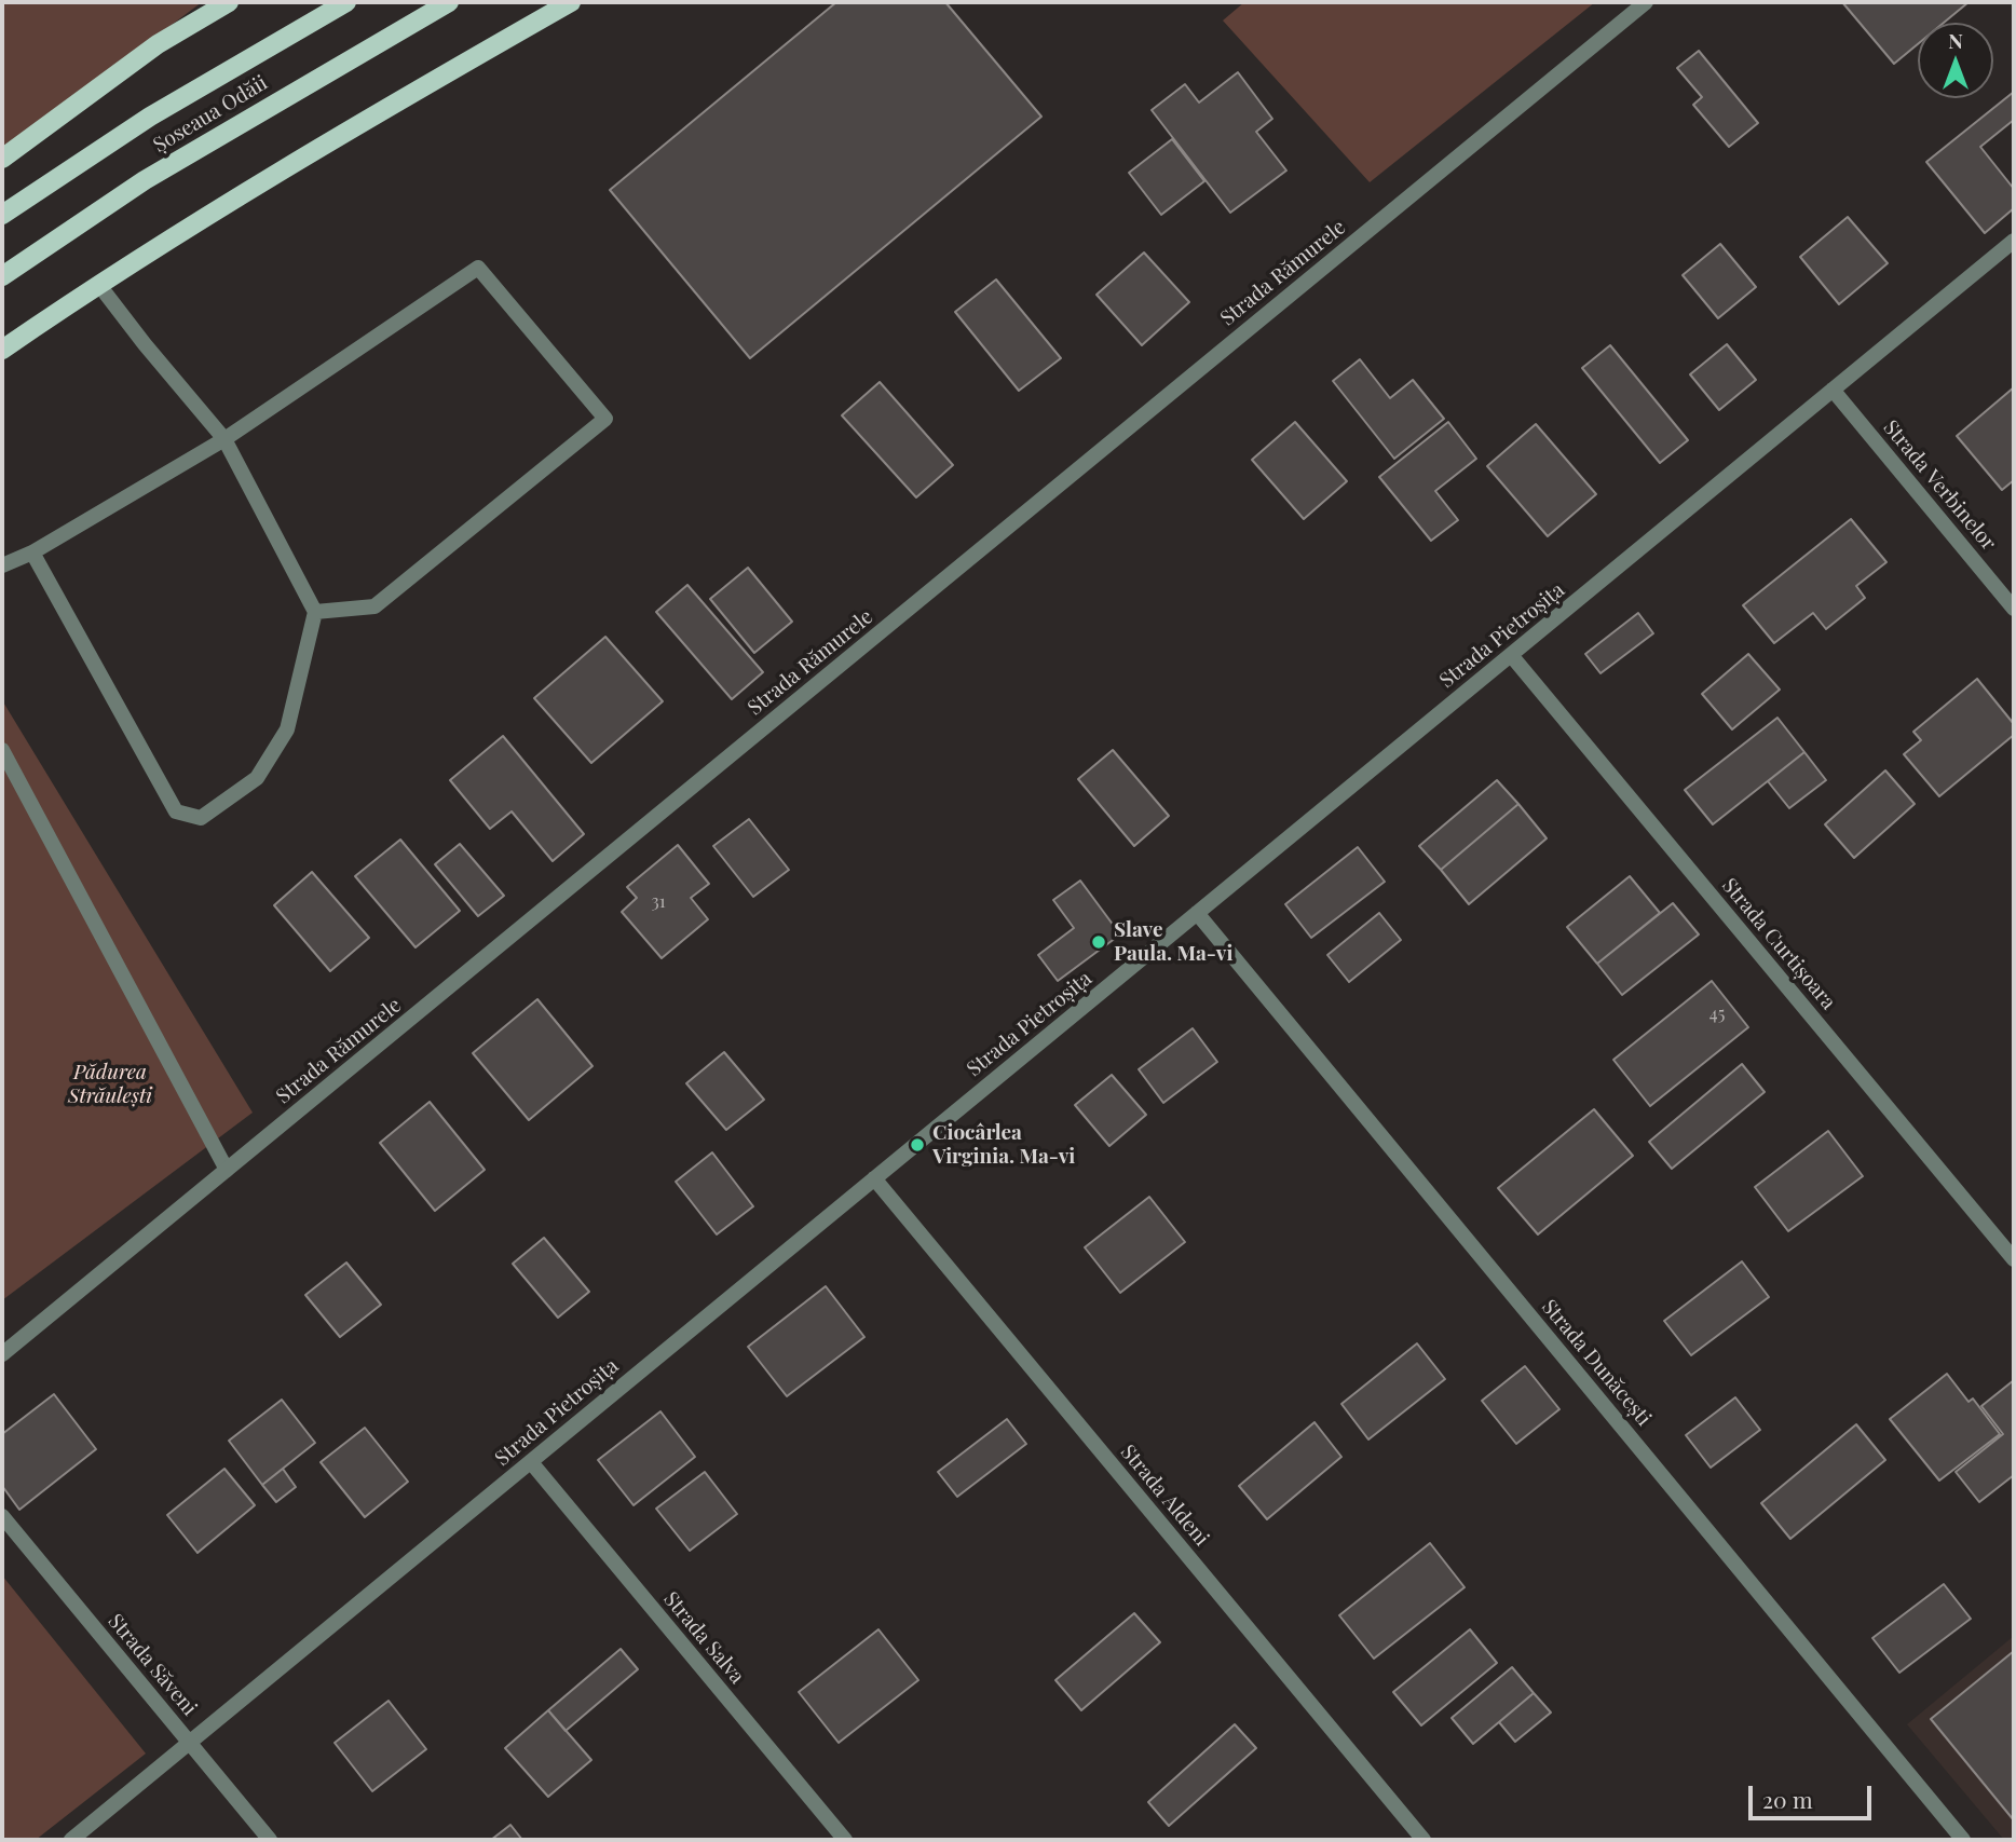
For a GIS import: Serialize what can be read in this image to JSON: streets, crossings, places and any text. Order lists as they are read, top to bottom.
{
  "streets": {
    "main road": ["Șoseaua Odăii"],
    "street": [
      "Strada Rămurele",
      "Strada Verbinelor",
      "Strada Pietroșița",
      "Strada Curtișoara",
      "Strada Dunăcești",
      "Strada Aldeni",
      "Strada Salva",
      "Strada Săveni"
    ]
  },
  "crossings": [
    ["Strada Verbinelor", "Strada Pietroșița"],
    ["Strada Pietroșița", "Strada Curtișoara"],
    ["Strada Pietroșița", "Strada Dunăcești"],
    ["Strada Pietroșița", "Strada Aldeni"],
    ["Strada Pietroșița", "Strada Salva"],
    ["Strada Pietroșița", "Strada Săveni"]
  ],
  "parks": ["Pădurea Străulești"],
  "places": ["Slave Paula. Ma-vi", "Ciocârlea Virginia. Ma-vi"],
  "house_numbers": ["31", "45"],
  "scale_bar": "20 m",
  "north": "top"
}
